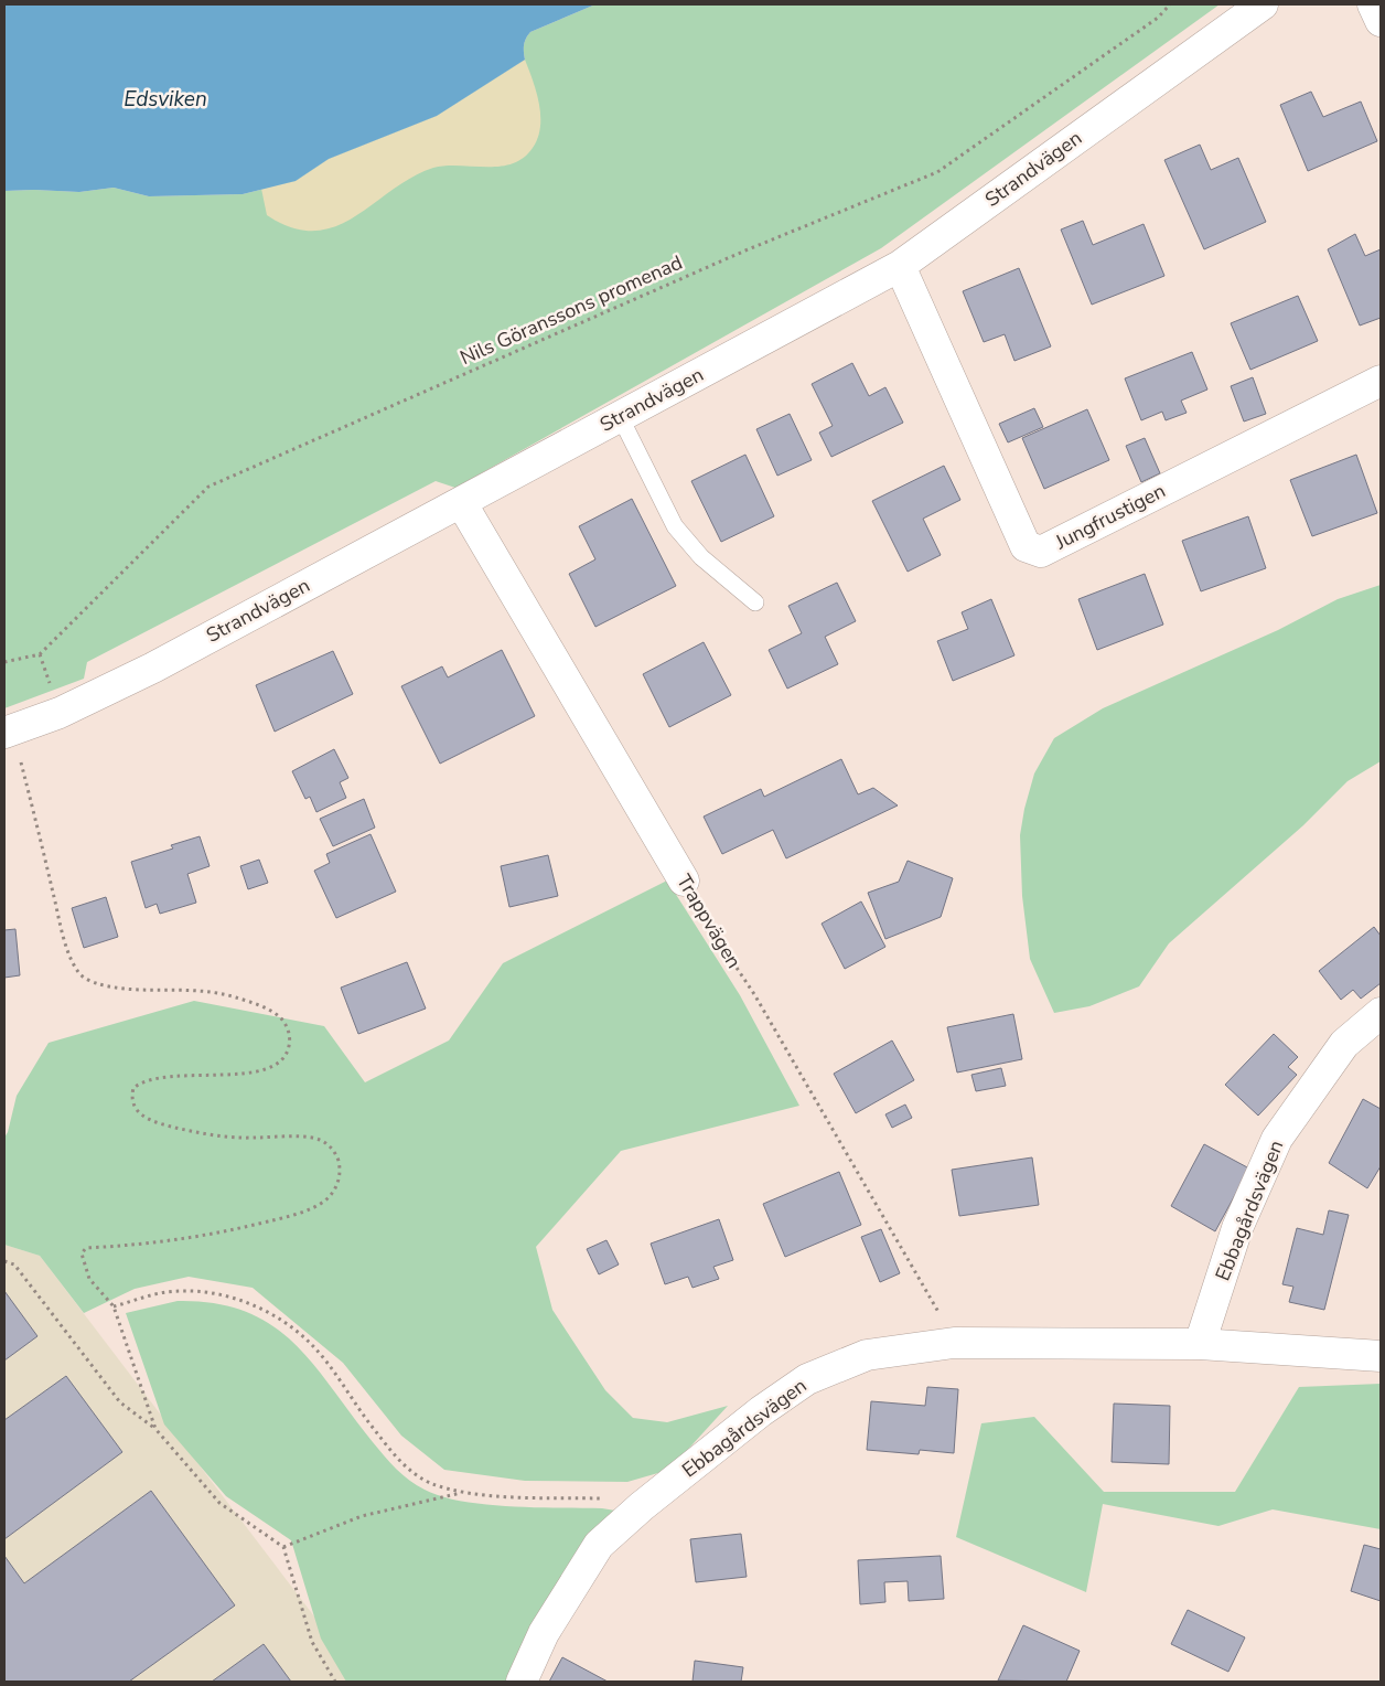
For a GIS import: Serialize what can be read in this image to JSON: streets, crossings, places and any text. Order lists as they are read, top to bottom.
{
  "streets": {
    "street": [
      "Strandvägen",
      "Jungfrustigen",
      "Trappvägen",
      "Ebbagårdsvägen"
    ],
    "path": ["Nils Göranssons promenad"]
  },
  "crossings": [
    ["Strandvägen", "Jungfrustigen"],
    ["Strandvägen", "Trappvägen"],
    ["Trappvägen", "Ebbagårdsvägen"]
  ],
  "water": ["Edsviken"]
}
